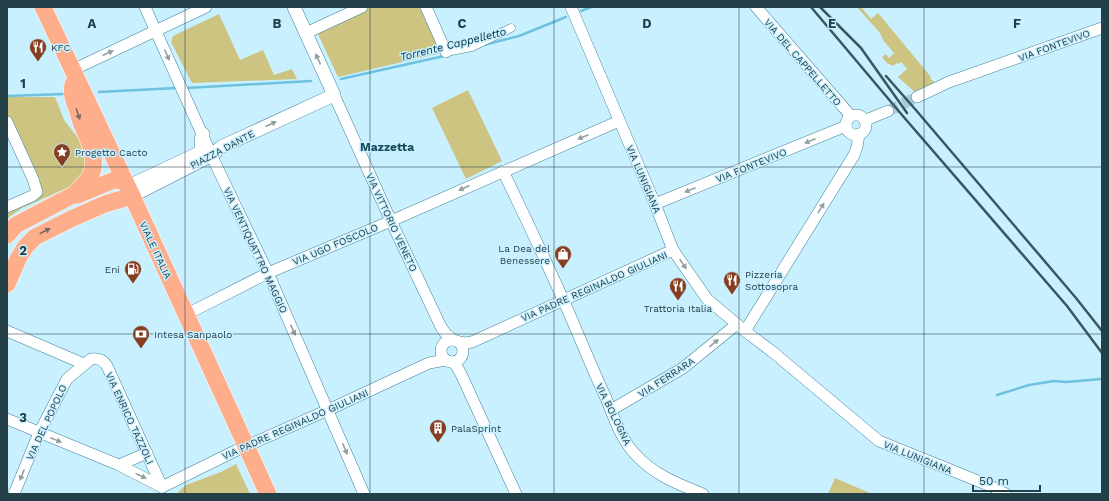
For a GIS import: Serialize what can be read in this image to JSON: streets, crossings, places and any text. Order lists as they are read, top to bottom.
{
  "streets": {
    "main road": ["VIALE ITALIA"],
    "street": [
      "VIA FONTEVIVO",
      "VIA DEL CAPPELLETTO",
      "PIAZZA DANTE",
      "VIA LUNIGIANA",
      "VIA VITTORIO VENETO",
      "VIA UGO FOSCOLO",
      "VIA VENTIQUATTRO MAGGIO",
      "VIA PADRE REGINALDO GIULIANI",
      "VIA FERRARA",
      "VIA BOLOGNA",
      "VIA ENRICO TAZZOLI",
      "VIA DEL POPOLO"
    ]
  },
  "crossings": [
    ["VIA FONTEVIVO", "VIA DEL CAPPELLETTO"],
    ["VIA FONTEVIVO", "VIA LUNIGIANA"],
    ["PIAZZA DANTE", "VIA VITTORIO VENETO"],
    ["PIAZZA DANTE", "VIALE ITALIA"],
    ["PIAZZA DANTE", "VIA VENTIQUATTRO MAGGIO"],
    ["VIA LUNIGIANA", "VIA UGO FOSCOLO"],
    ["VIA LUNIGIANA", "VIA PADRE REGINALDO GIULIANI"],
    ["VIA LUNIGIANA", "VIA FERRARA"],
    ["VIA VITTORIO VENETO", "VIA UGO FOSCOLO"],
    ["VIA VITTORIO VENETO", "VIA PADRE REGINALDO GIULIANI"],
    ["VIA UGO FOSCOLO", "VIA VENTIQUATTRO MAGGIO"],
    ["VIALE ITALIA", "VIA PADRE REGINALDO GIULIANI"],
    ["VIA VENTIQUATTRO MAGGIO", "VIA PADRE REGINALDO GIULIANI"],
    ["VIA PADRE REGINALDO GIULIANI", "VIA BOLOGNA"],
    ["VIA PADRE REGINALDO GIULIANI", "VIA ENRICO TAZZOLI"],
    ["VIA FERRARA", "VIA BOLOGNA"],
    ["VIA ENRICO TAZZOLI", "VIA DEL POPOLO"]
  ],
  "one_way": [
    "VIA FONTEVIVO",
    "PIAZZA DANTE",
    "VIA UGO FOSCOLO",
    "VIA VENTIQUATTRO MAGGIO",
    "VIA FERRARA",
    "VIA DEL POPOLO"
  ],
  "districts": ["Mazzetta"],
  "water": ["Torrente Cappelletto"],
  "places": {
    "restaurant": ["KFC", "Pizzeria Sottosopra", "Trattoria Italia"],
    "place": ["Progetto Cacto"],
    "shop": ["La Dea del Benessere"],
    "fuel station": ["Eni"],
    "bank": ["Intesa Sanpaolo"],
    "building": ["PalaSprint"]
  },
  "scale_bar": "50 m",
  "grid": {
    "columns": [
      "A",
      "B",
      "C",
      "D",
      "E",
      "F"
    ],
    "rows": ["1", "2", "3"]
  }
}
